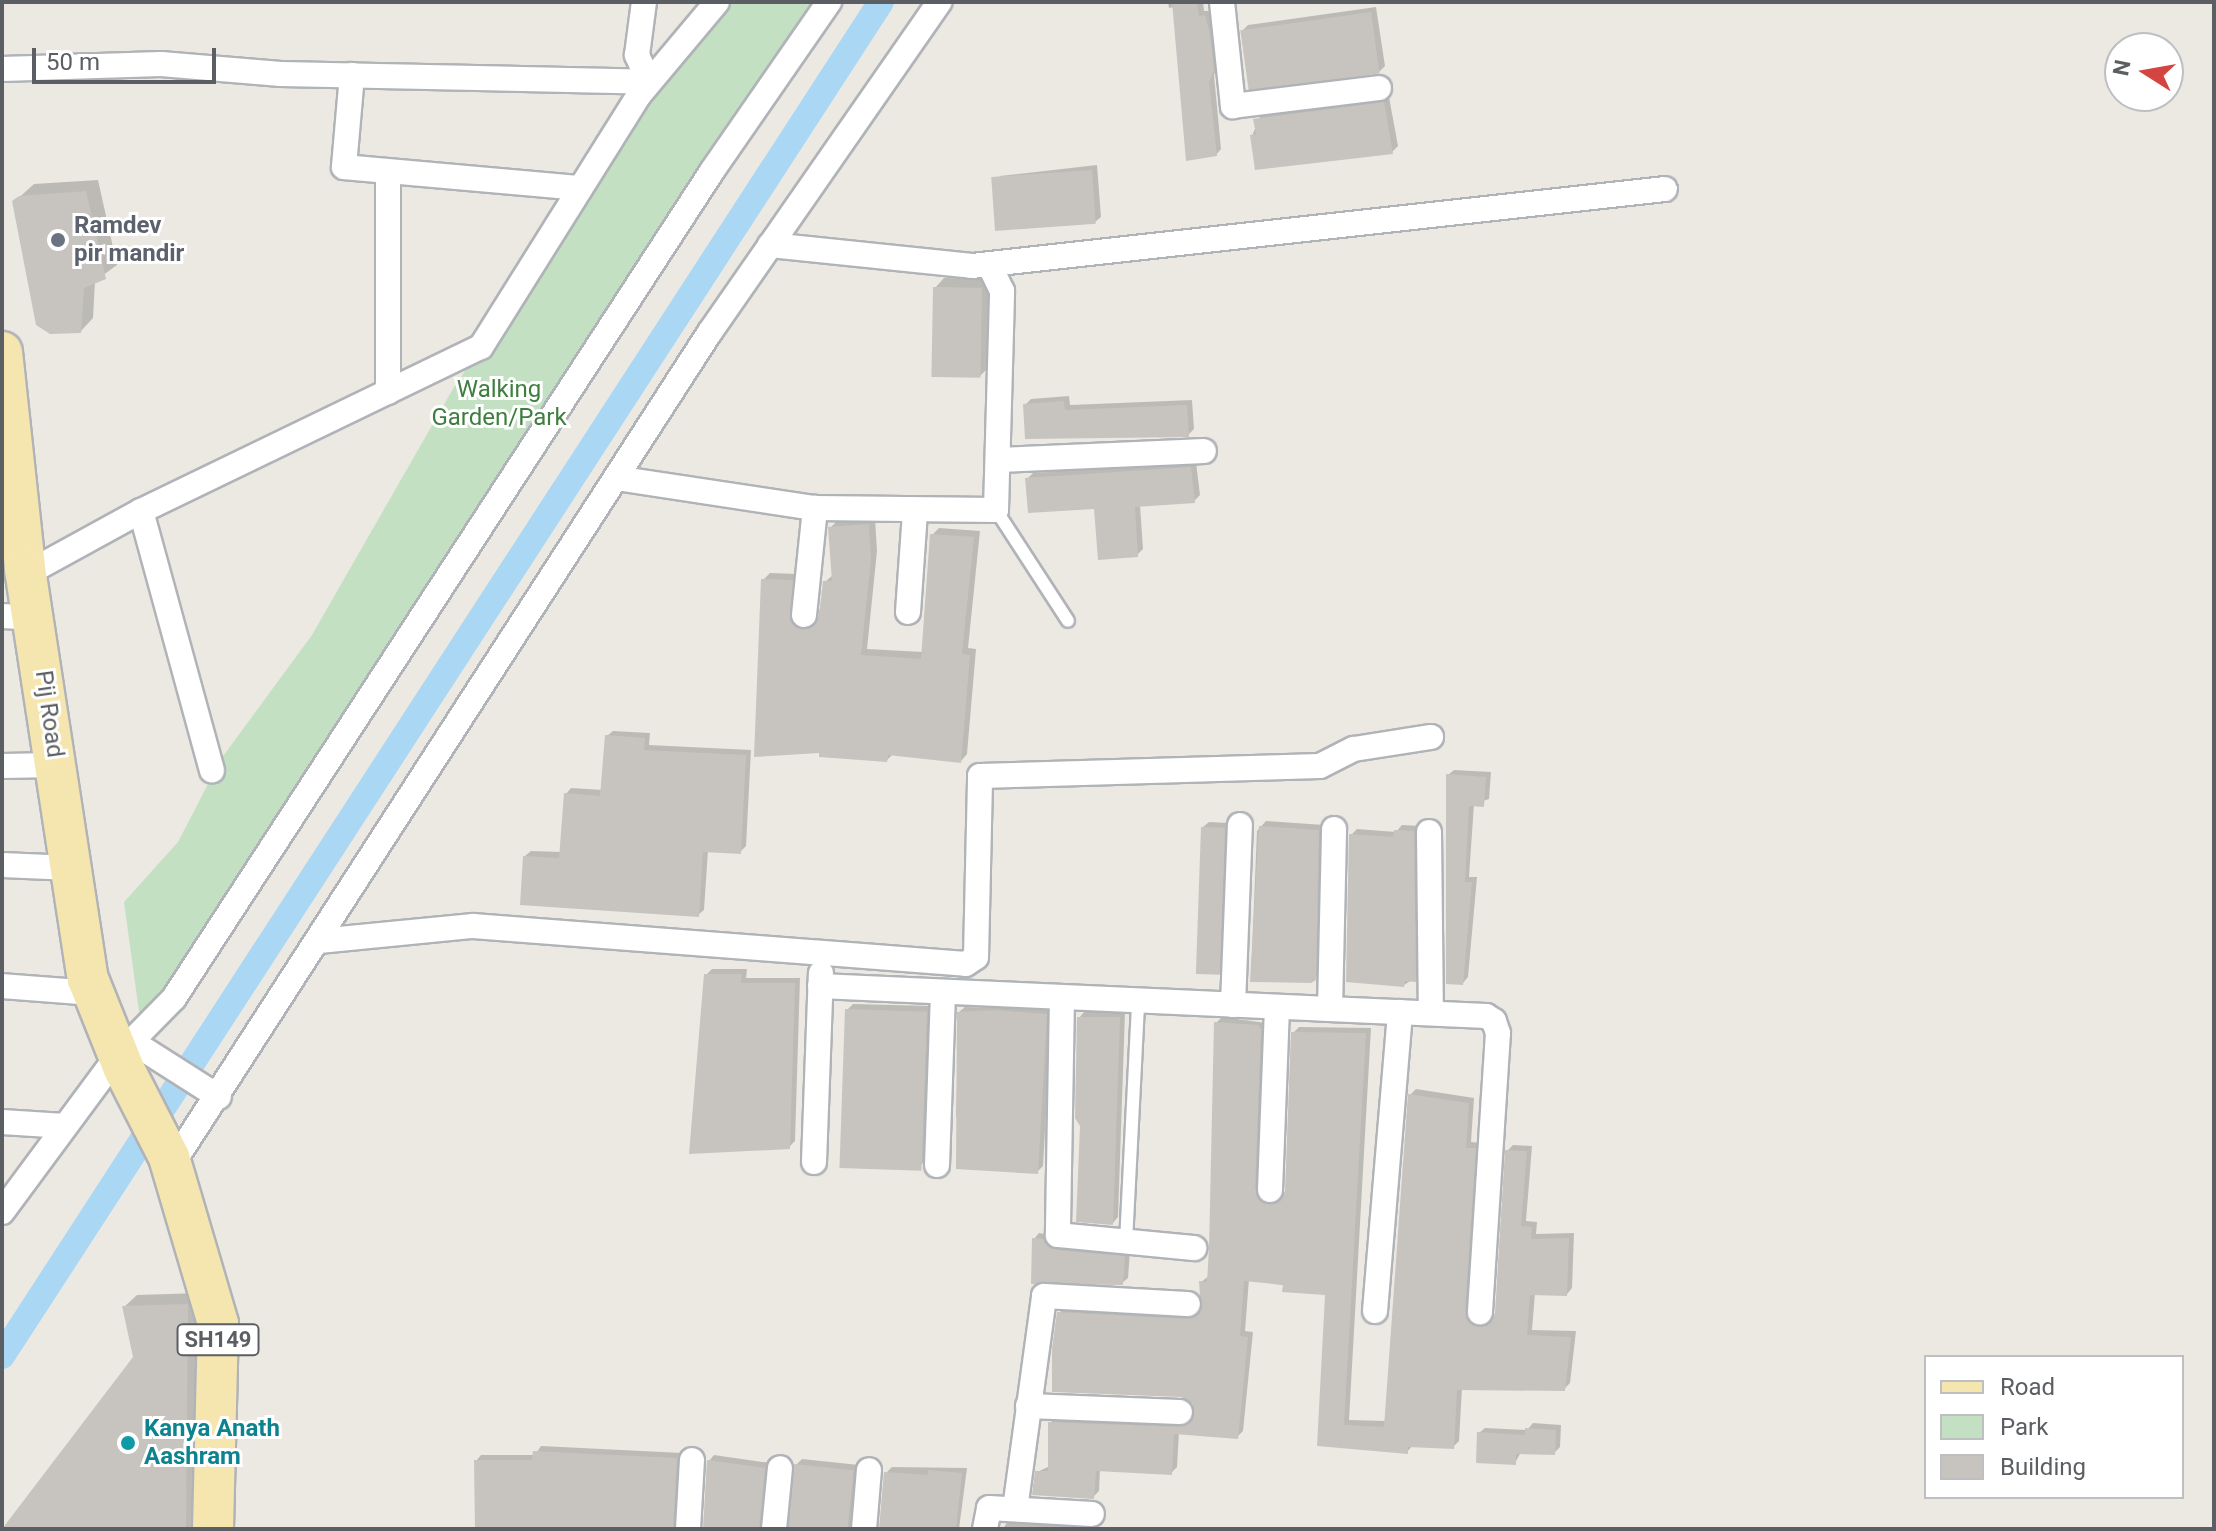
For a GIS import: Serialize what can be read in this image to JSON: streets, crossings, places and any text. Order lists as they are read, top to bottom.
{
  "streets": {
    "main road": ["Pij Road", "SH149"]
  },
  "crossings": [
    ["Pij Road", "SH149"]
  ],
  "parks": ["Walking Garden/Park"],
  "places": ["Ramdev pir mandir", "Kanya Anath Aashram"],
  "legend": ["Road", "Park", "Building"],
  "scale_bar": "50 m",
  "north": "left"
}
